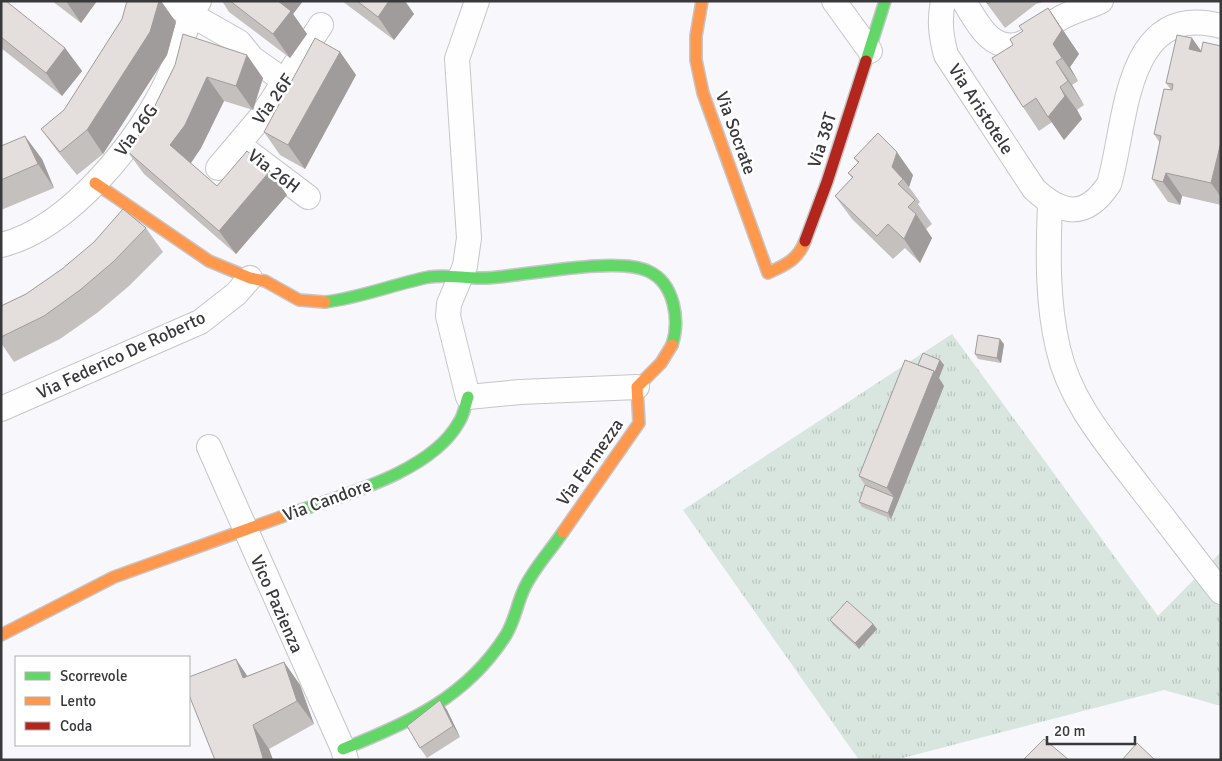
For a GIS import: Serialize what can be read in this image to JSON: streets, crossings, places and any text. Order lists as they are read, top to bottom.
{
  "streets": {
    "street": [
      "Via 26F",
      "Via Aristotele",
      "Via 26G",
      "Via Socrate",
      "Via 38T",
      "Via 26H",
      "Via Federico De Roberto",
      "Via Fermezza",
      "Via Candore",
      "Vico Pazienza"
    ]
  },
  "crossings": [
    ["Via 26F", "Via 26H"],
    ["Via Socrate", "Via 38T"],
    ["Via Fermezza", "Vico Pazienza"],
    ["Via Candore", "Vico Pazienza"]
  ],
  "legend": ["Scorrevole", "Lento", "Coda"],
  "scale_bar": "20 m"
}
